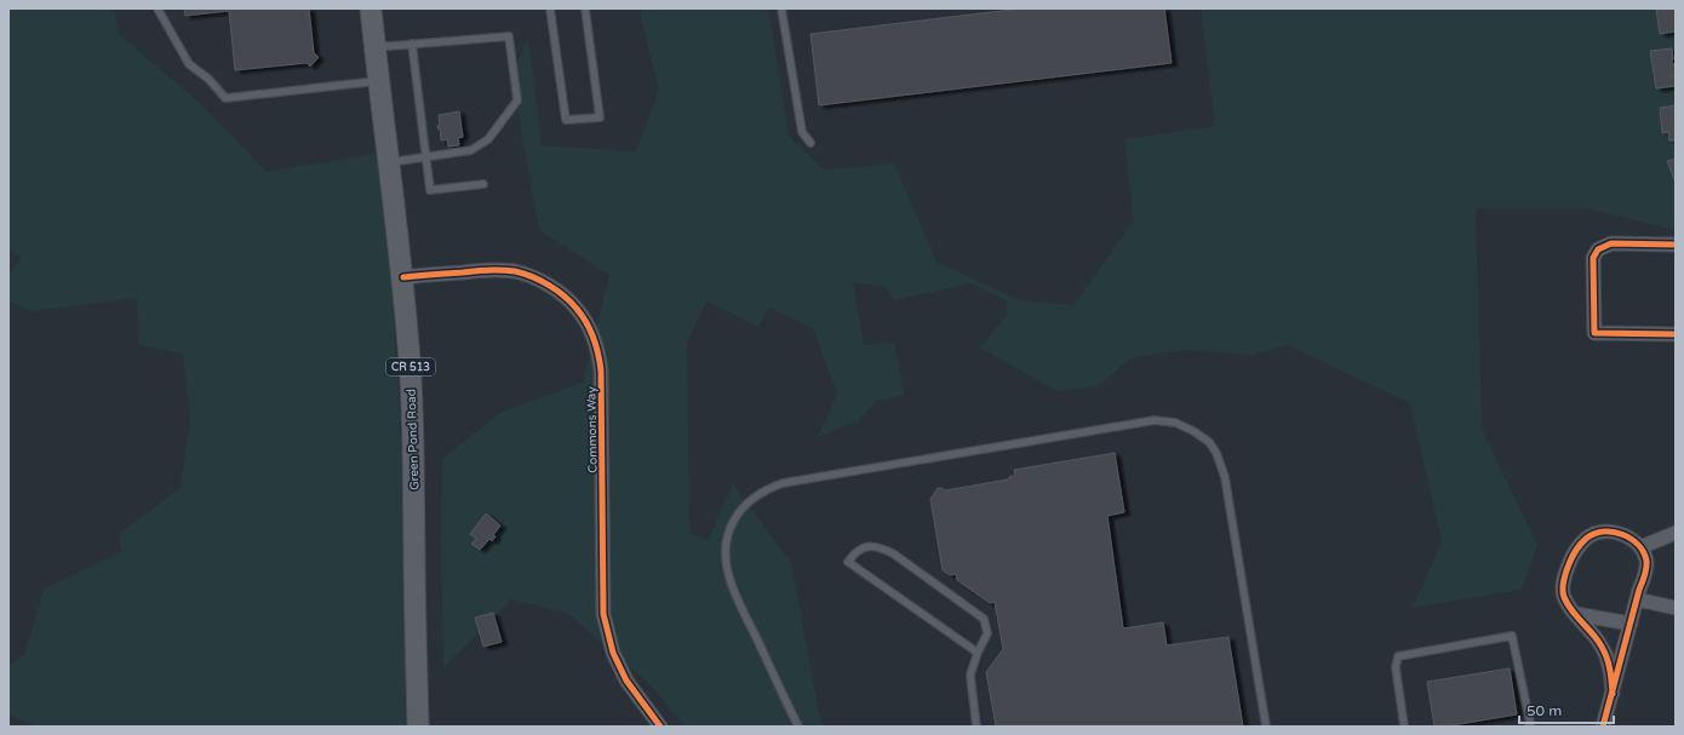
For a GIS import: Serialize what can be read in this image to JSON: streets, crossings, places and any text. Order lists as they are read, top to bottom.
{
  "streets": {
    "main road": ["CR 513", "Green Pond Road"],
    "street": ["Commons Way"]
  },
  "crossings": [
    ["Commons Way", "Green Pond Road"]
  ],
  "scale_bar": "50 m"
}
